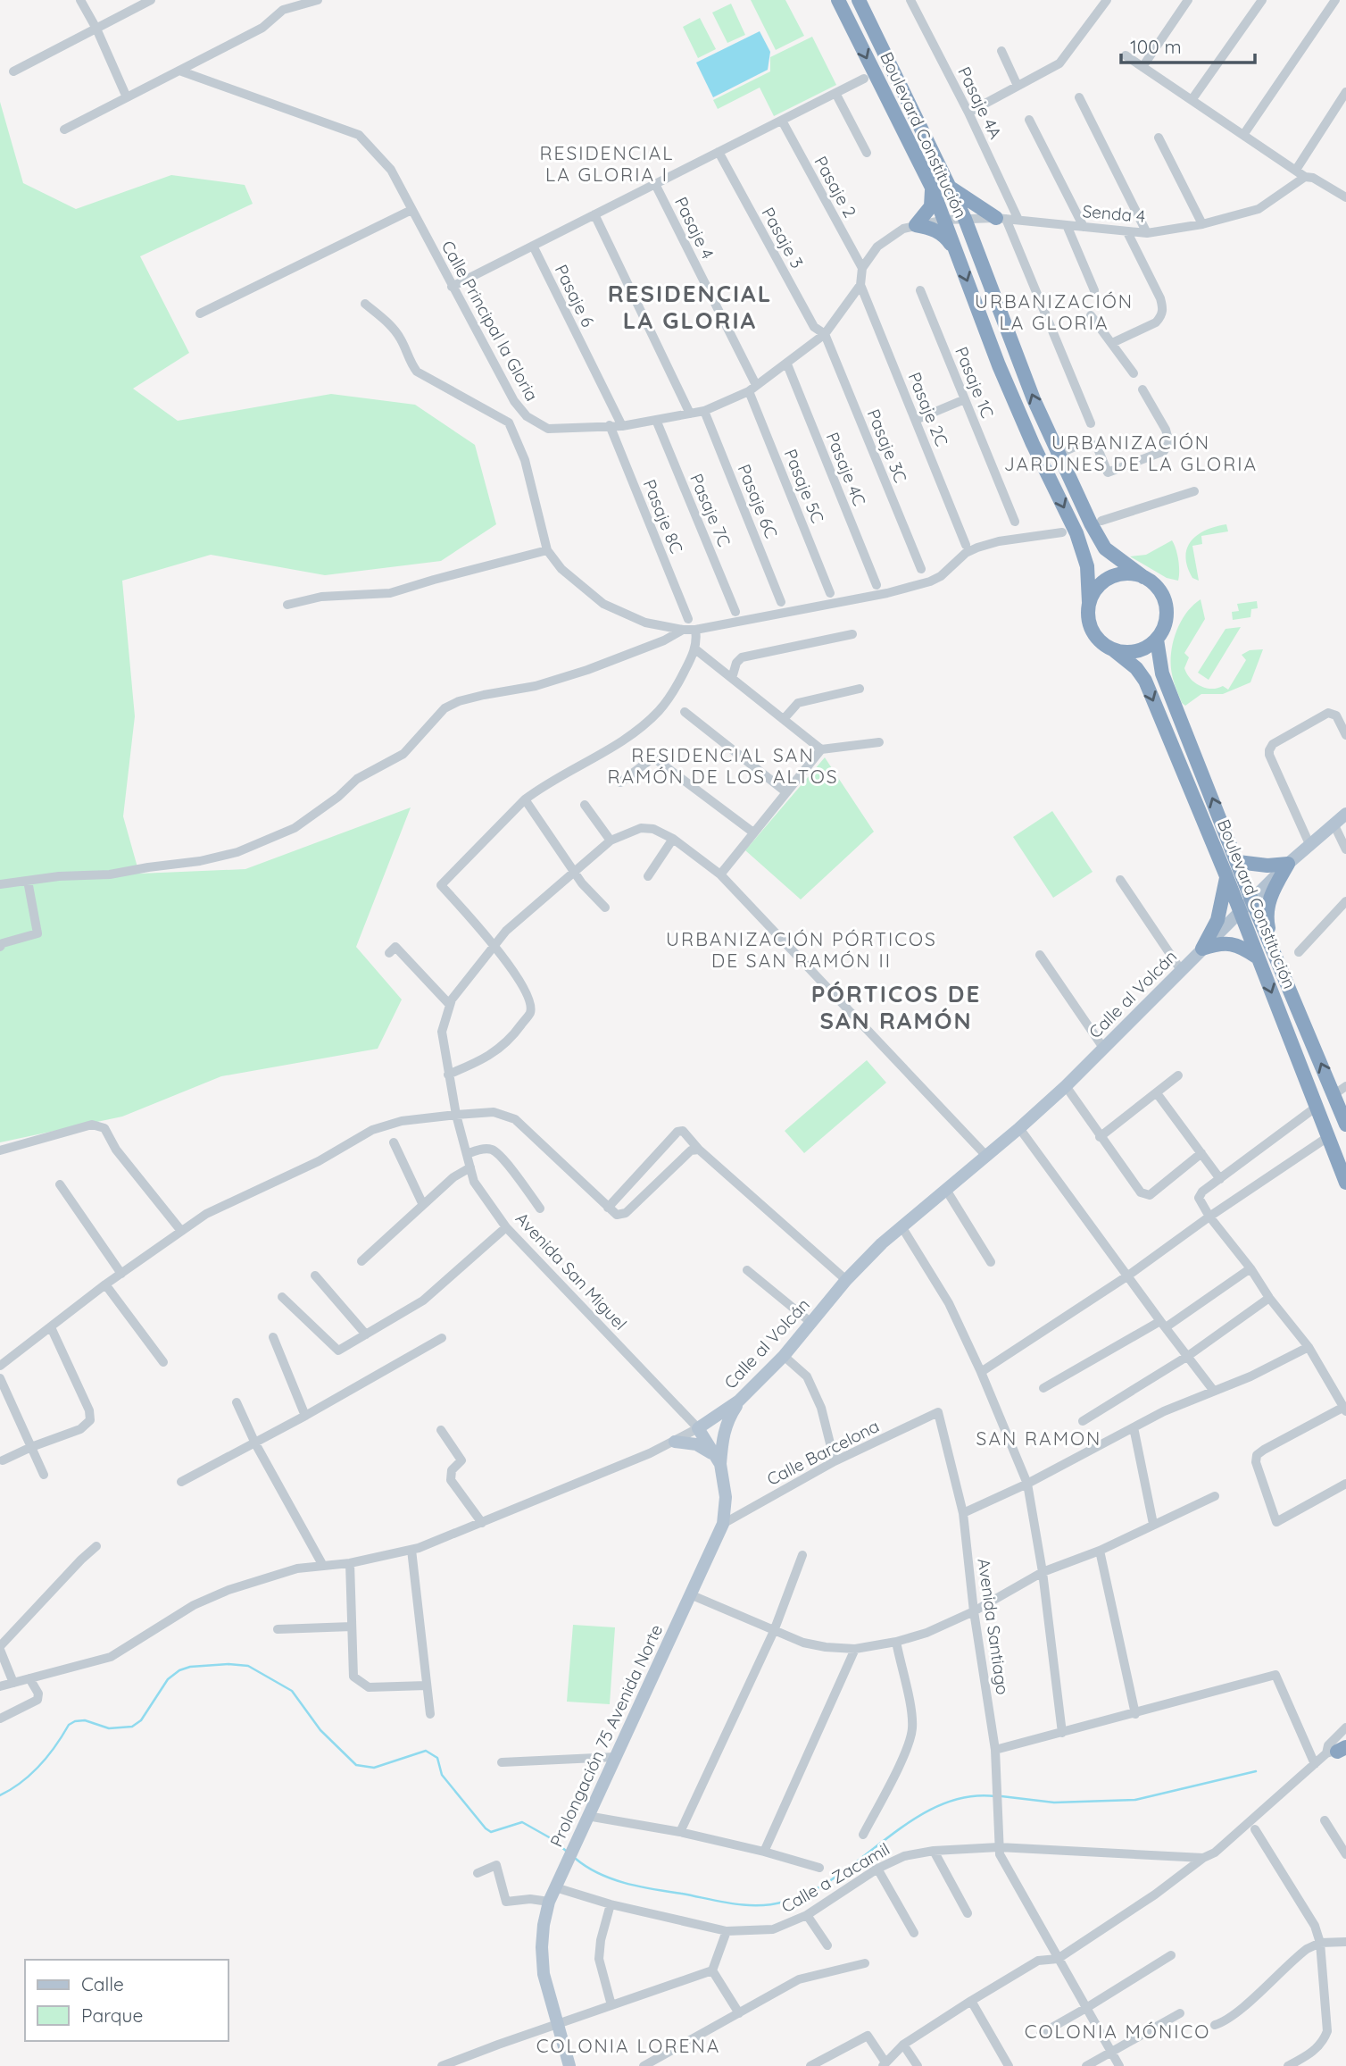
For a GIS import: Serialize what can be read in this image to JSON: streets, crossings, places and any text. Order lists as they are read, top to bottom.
{
  "streets": {
    "highway": ["Boulevard Constitución"],
    "main road": ["Calle al Volcán", "Prolongación 75 Avenida Norte"],
    "street": [
      "Pasaje 4A",
      "Pasaje 2",
      "Senda 4",
      "Pasaje 4",
      "Pasaje 3",
      "Pasaje 6",
      "Calle Principal la Gloria",
      "Pasaje 1C",
      "Pasaje 2C",
      "Pasaje 3C",
      "Pasaje 4C",
      "Pasaje 5C",
      "Pasaje 6C",
      "Pasaje 7C",
      "Pasaje 8C",
      "Avenida San Miguel",
      "Calle Barcelona",
      "Avenida Santiago",
      "Calle a Zacamil"
    ]
  },
  "crossings": [
    ["Pasaje 4A", "Senda 4"],
    ["Boulevard Constitución", "Senda 4"],
    ["Boulevard Constitución", "Calle Principal la Gloria"],
    ["Boulevard Constitución", "Calle al Volcán"],
    ["Pasaje 2", "Calle Principal la Gloria"],
    ["Senda 4", "Calle Principal la Gloria"],
    ["Pasaje 4", "Calle Principal la Gloria"],
    ["Pasaje 4", "Pasaje 5C"],
    ["Pasaje 3", "Calle Principal la Gloria"],
    ["Pasaje 3", "Pasaje 3C"],
    ["Pasaje 6", "Calle Principal la Gloria"],
    ["Calle Principal la Gloria", "Pasaje 2C"],
    ["Calle Principal la Gloria", "Pasaje 3C"],
    ["Calle Principal la Gloria", "Pasaje 4C"],
    ["Calle Principal la Gloria", "Pasaje 5C"],
    ["Calle Principal la Gloria", "Pasaje 6C"],
    ["Calle Principal la Gloria", "Pasaje 7C"],
    ["Calle Principal la Gloria", "Pasaje 8C"],
    ["Calle al Volcán", "Avenida San Miguel"],
    ["Calle al Volcán", "Prolongación 75 Avenida Norte"],
    ["Avenida San Miguel", "Prolongación 75 Avenida Norte"],
    ["Calle Barcelona", "Avenida Santiago"],
    ["Calle Barcelona", "Prolongación 75 Avenida Norte"],
    ["Avenida Santiago", "Calle a Zacamil"],
    ["Prolongación 75 Avenida Norte", "Calle a Zacamil"]
  ],
  "districts": [
    "RESIDENCIAL LA GLORIA I",
    "RESIDENCIAL LA GLORIA",
    "URBANIZACIÓN LA GLORIA",
    "URBANIZACIÓN JARDINES DE LA GLORIA",
    "RESIDENCIAL SAN RAMÓN DE LOS ALTOS",
    "URBANIZACIÓN PÓRTICOS DE SAN RAMÓN II",
    "PÓRTICOS DE SAN RAMÓN",
    "SAN RAMON",
    "COLONIA MÓNICO",
    "COLONIA LORENA"
  ],
  "legend": ["Calle", "Parque"],
  "scale_bar": "100 m"
}
